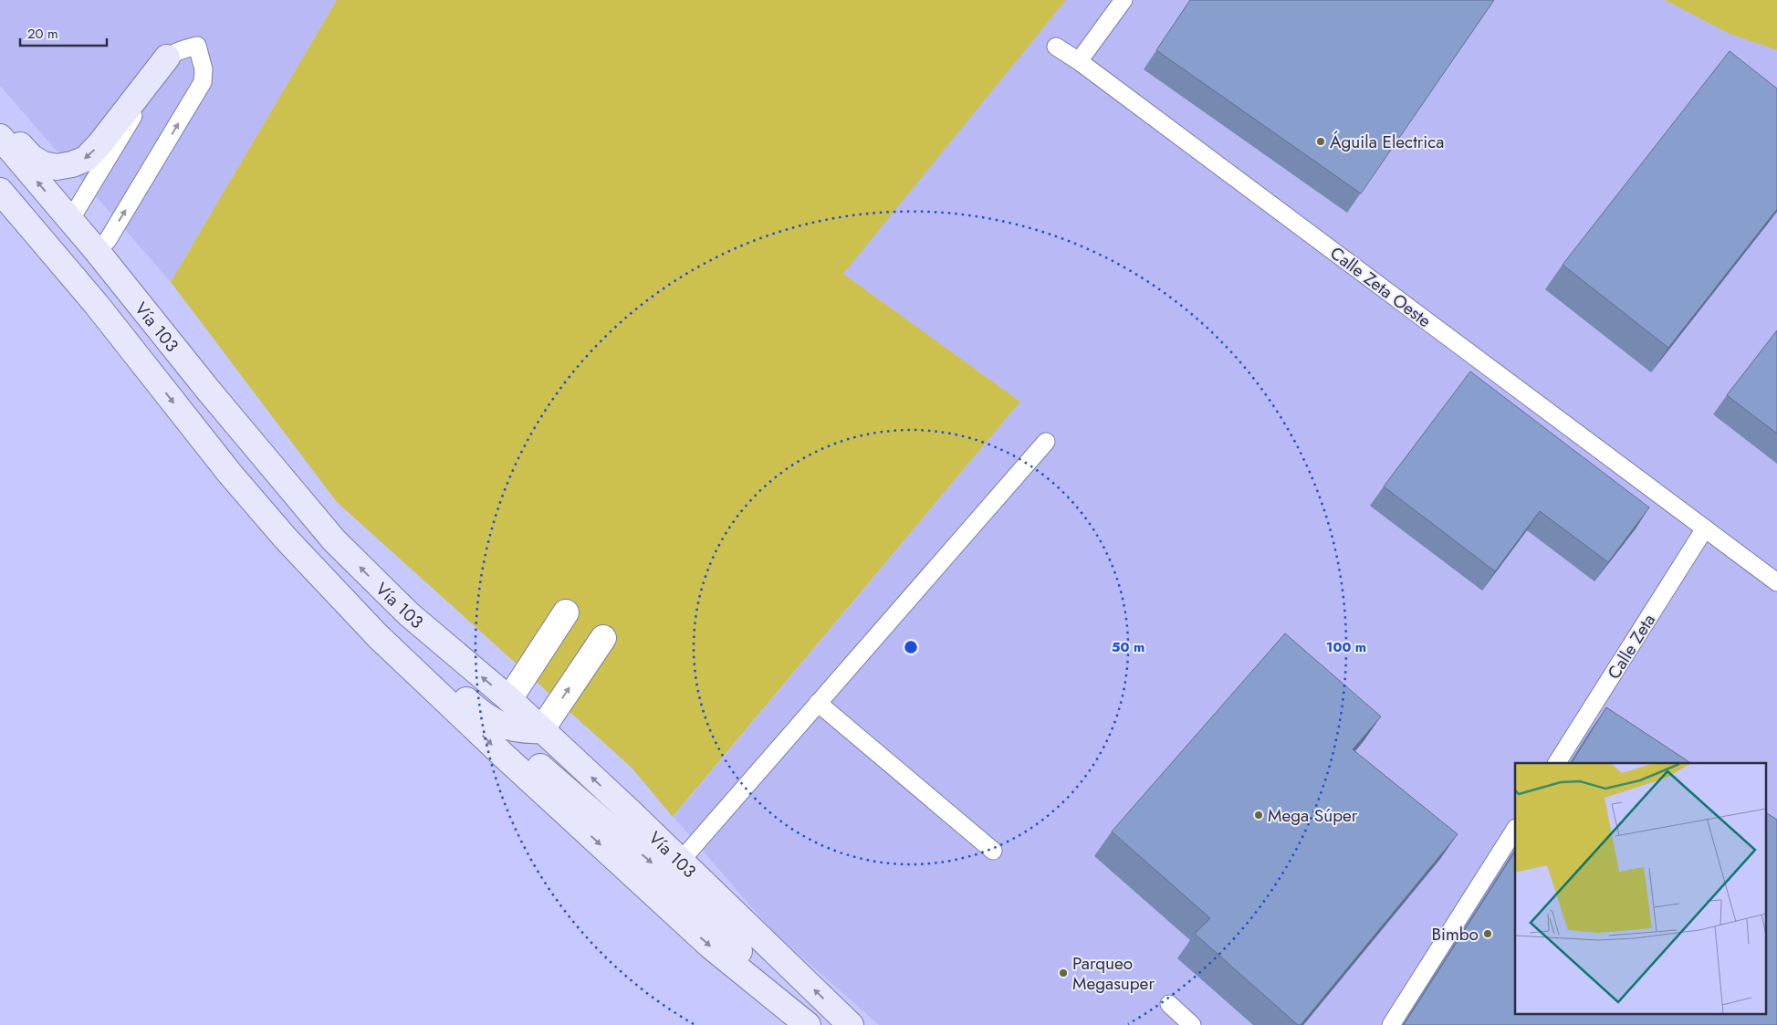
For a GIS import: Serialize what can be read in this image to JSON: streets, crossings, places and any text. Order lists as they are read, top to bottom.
{
  "streets": {
    "main road": ["Vía 103"],
    "lane": ["Calle Zeta Oeste", "Calle Zeta"]
  },
  "crossings": [
    ["Calle Zeta Oeste", "Calle Zeta"]
  ],
  "places": [
    "Águila Electrica",
    "Mega Súper",
    "Bimbo",
    "Parqueo Megasuper"
  ],
  "scale_bar": "20 m",
  "rings": ["50 m", "100 m"]
}
